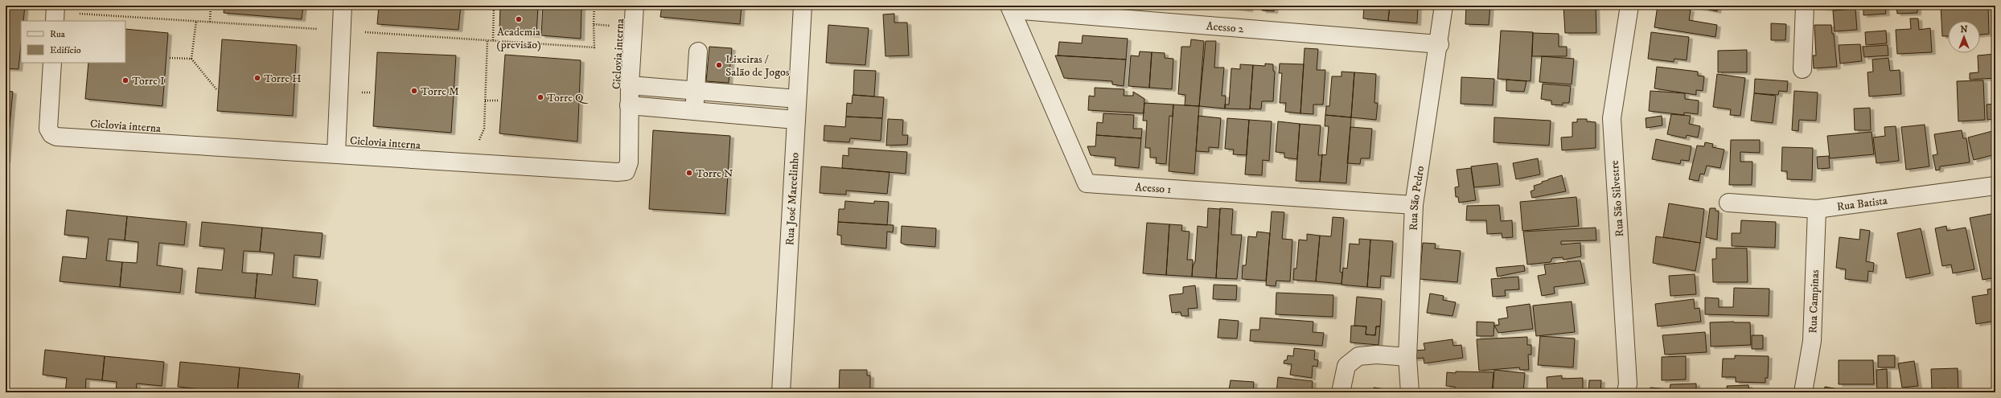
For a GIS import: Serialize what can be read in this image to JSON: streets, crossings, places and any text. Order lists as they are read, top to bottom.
{
  "streets": {
    "street": [
      "Acesso 2",
      "Acesso 1",
      "Rua José Marcelinho",
      "Rua São Pedro",
      "Rua São Silvestre",
      "Rua Batista",
      "Rua Campinas"
    ]
  },
  "crossings": [
    ["Acesso 2", "Acesso 1"],
    ["Acesso 2", "Rua São Pedro"],
    ["Acesso 1", "Rua São Pedro"],
    ["Rua Batista", "Rua Campinas"]
  ],
  "places": [
    "Academia (previsão)",
    "Lixeiras / Salão de Jogos",
    "Torre H",
    "Torre I",
    "Torre M",
    "Torre Q",
    "Torre N"
  ],
  "legend": ["Rua", "Edifício"],
  "north": "top"
}
